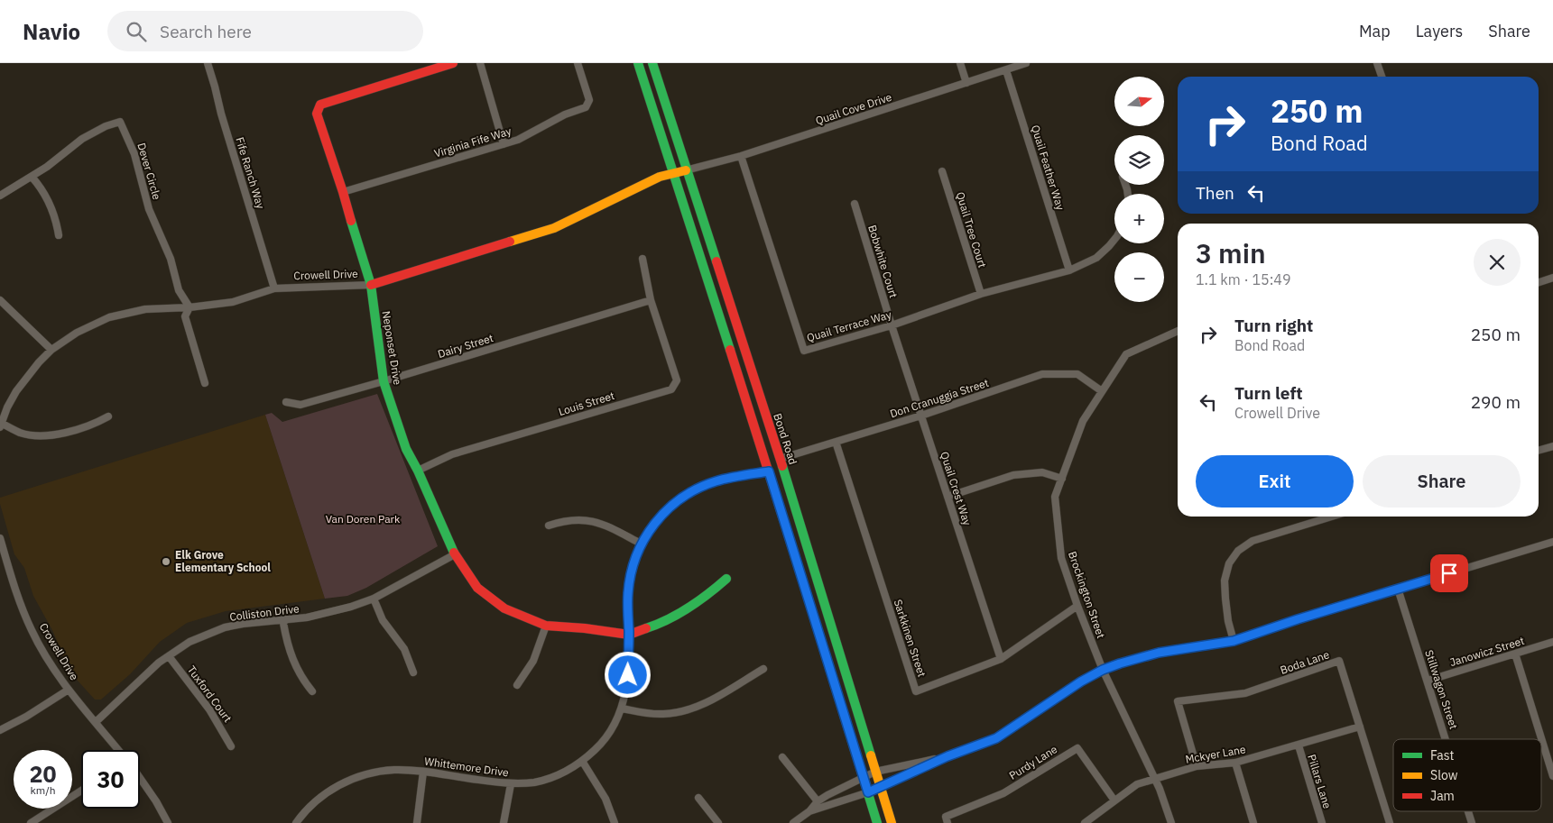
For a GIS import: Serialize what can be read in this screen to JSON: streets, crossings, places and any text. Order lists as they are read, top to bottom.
{
  "streets": {
    "main road": ["Crowell Drive", "Neponset Drive", "Bond Road"],
    "street": [
      "Quail Cove Drive",
      "Virginia Fife Way",
      "Quail Feather Way",
      "Dever Circle",
      "Fife Ranch Way",
      "Quail Tree Court",
      "Bobwhite Court",
      "Quail Terrace Way",
      "Dairy Street",
      "Don Cranuggia Street",
      "Louis Street",
      "Quail Crest Way",
      "Brockington Street",
      "Colliston Drive",
      "Sarkkinen Street",
      "Janowicz Street",
      "Boda Lane",
      "Stillwagon Street",
      "Tuxford Court",
      "Mckyer Lane",
      "Purdy Lane",
      "Whittemore Drive",
      "Pillars Lane"
    ]
  },
  "crossings": [
    ["Quail Cove Drive", "Quail Feather Way"],
    ["Quail Cove Drive", "Crowell Drive"],
    ["Quail Cove Drive", "Quail Terrace Way"],
    ["Quail Cove Drive", "Bond Road"],
    ["Virginia Fife Way", "Neponset Drive"],
    ["Quail Feather Way", "Quail Terrace Way"],
    ["Dever Circle", "Crowell Drive"],
    ["Fife Ranch Way", "Crowell Drive"],
    ["Quail Tree Court", "Quail Terrace Way"],
    ["Bobwhite Court", "Quail Terrace Way"],
    ["Bobwhite Court", "Quail Crest Way"],
    ["Crowell Drive", "Neponset Drive"],
    ["Crowell Drive", "Bond Road"],
    ["Crowell Drive", "Colliston Drive"],
    ["Quail Terrace Way", "Quail Crest Way"],
    ["Dairy Street", "Neponset Drive"],
    ["Dairy Street", "Louis Street"],
    ["Neponset Drive", "Louis Street"],
    ["Neponset Drive", "Colliston Drive"],
    ["Neponset Drive", "Whittemore Drive"],
    ["Don Cranuggia Street", "Bond Road"],
    ["Don Cranuggia Street", "Quail Crest Way"],
    ["Don Cranuggia Street", "Brockington Street"],
    ["Don Cranuggia Street", "Sarkkinen Street"],
    ["Quail Crest Way", "Sarkkinen Street"],
    ["Brockington Street", "Sarkkinen Street"],
    ["Brockington Street", "Mckyer Lane"],
    ["Colliston Drive", "Tuxford Court"],
    ["Janowicz Street", "Stillwagon Street"],
    ["Boda Lane", "Mckyer Lane"],
    ["Mckyer Lane", "Purdy Lane"],
    ["Mckyer Lane", "Pillars Lane"]
  ],
  "parks": ["Van Doren Park"],
  "places": ["Elk Grove Elementary School"],
  "legend": ["Fast", "Slow", "Jam"],
  "north": "right",
  "page": {
    "header": "Navio",
    "search": "Search here",
    "nav": ["Map", "Layers", "Share"],
    "map_buttons": ["+", "−"],
    "turn": ["250 m", "Bond Road"],
    "then": "Then",
    "heading": ["3 min", "1.1 km · 15:49"],
    "list": [
      {
        "name": "Turn right",
        "note": "Bond Road",
        "value": "250 m"
      },
      {
        "name": "Turn left",
        "note": "Crowell Drive",
        "value": "290 m"
      }
    ],
    "buttons": ["Exit", "Share"],
    "speed": "20 km/h",
    "limit": "30"
  }
}
